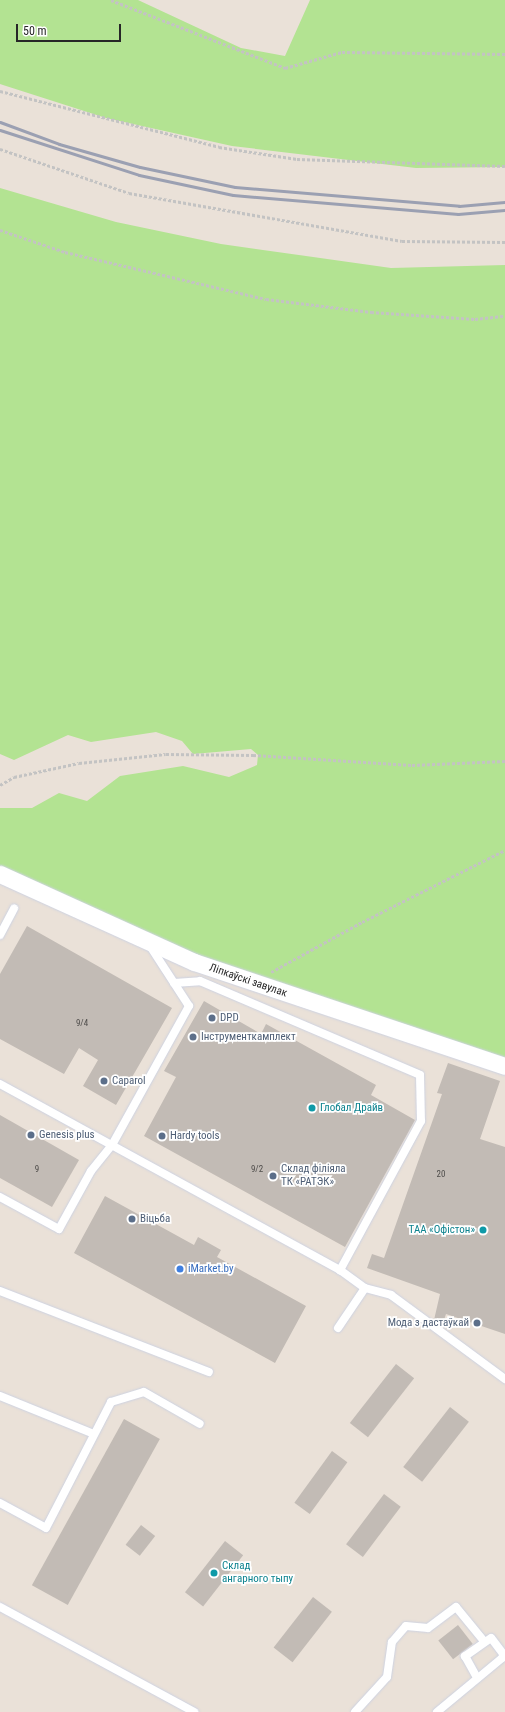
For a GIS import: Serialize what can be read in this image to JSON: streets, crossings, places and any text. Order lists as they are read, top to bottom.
{
  "streets": {
    "street": ["Ліпкаўскі завулак"]
  },
  "places": [
    "DPD",
    "Інструменткамплект",
    "Caparol",
    "Глобал Драйв",
    "Genesis plus",
    "Hardy tools",
    "Склад філіяла ТК «РАТЭК»",
    "Віцьба",
    "ТАА «Офістон»",
    "iMarket.by",
    "Мода з дастаўкай",
    "Склад ангарного тыпу"
  ],
  "house_numbers": [
    "9/4",
    "9",
    "9/2",
    "20"
  ],
  "scale_bar": "50 m"
}
